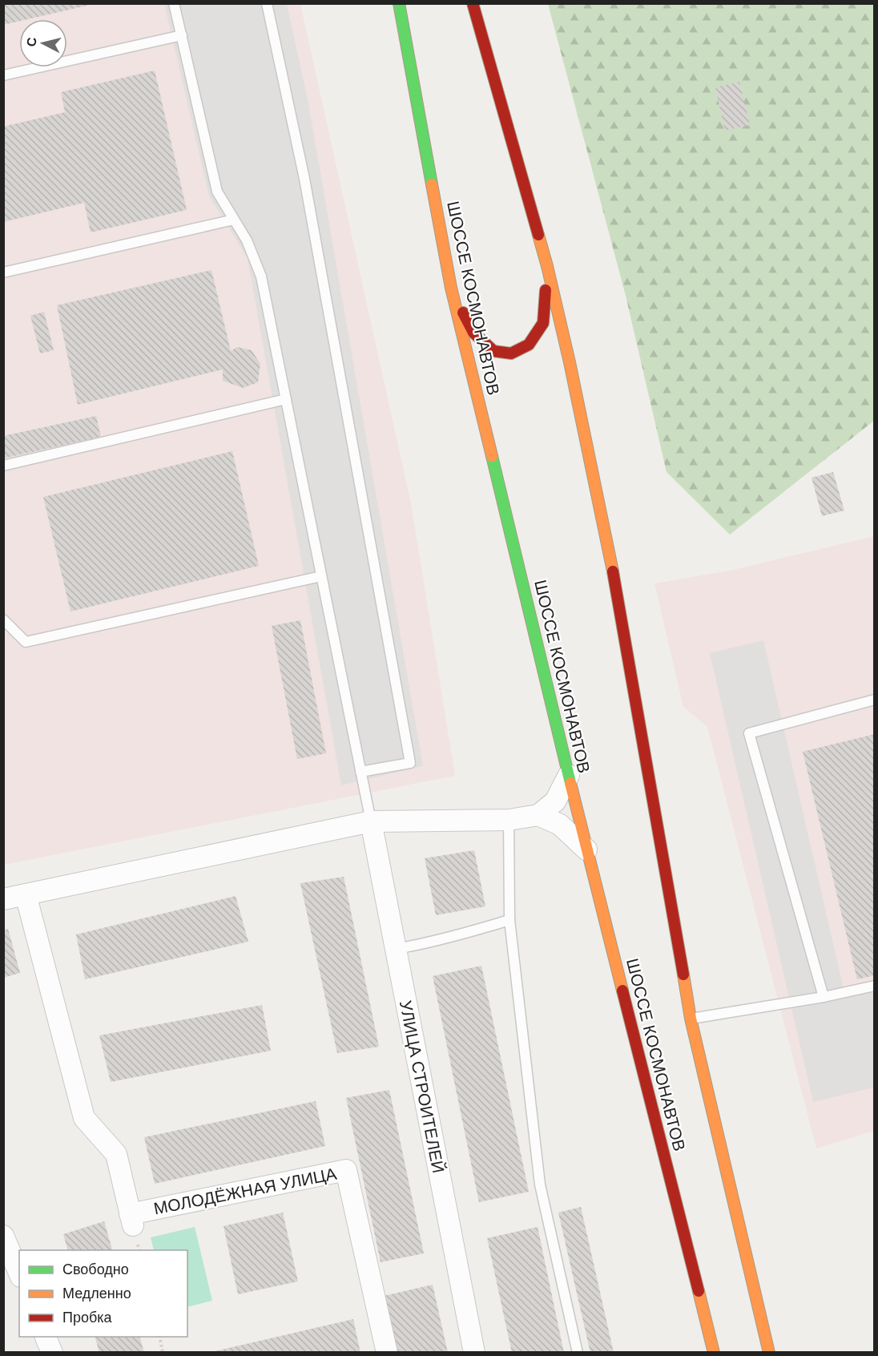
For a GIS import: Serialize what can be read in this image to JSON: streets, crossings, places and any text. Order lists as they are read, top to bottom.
{
  "streets": {
    "main road": ["ШОССЕ КОСМОНАВТОВ"],
    "street": ["УЛИЦА СТРОИТЕЛЕЙ", "МОЛОДЁЖНАЯ УЛИЦА"]
  },
  "legend": ["Свободно", "Медленно", "Пробка"],
  "north": "left"
}
